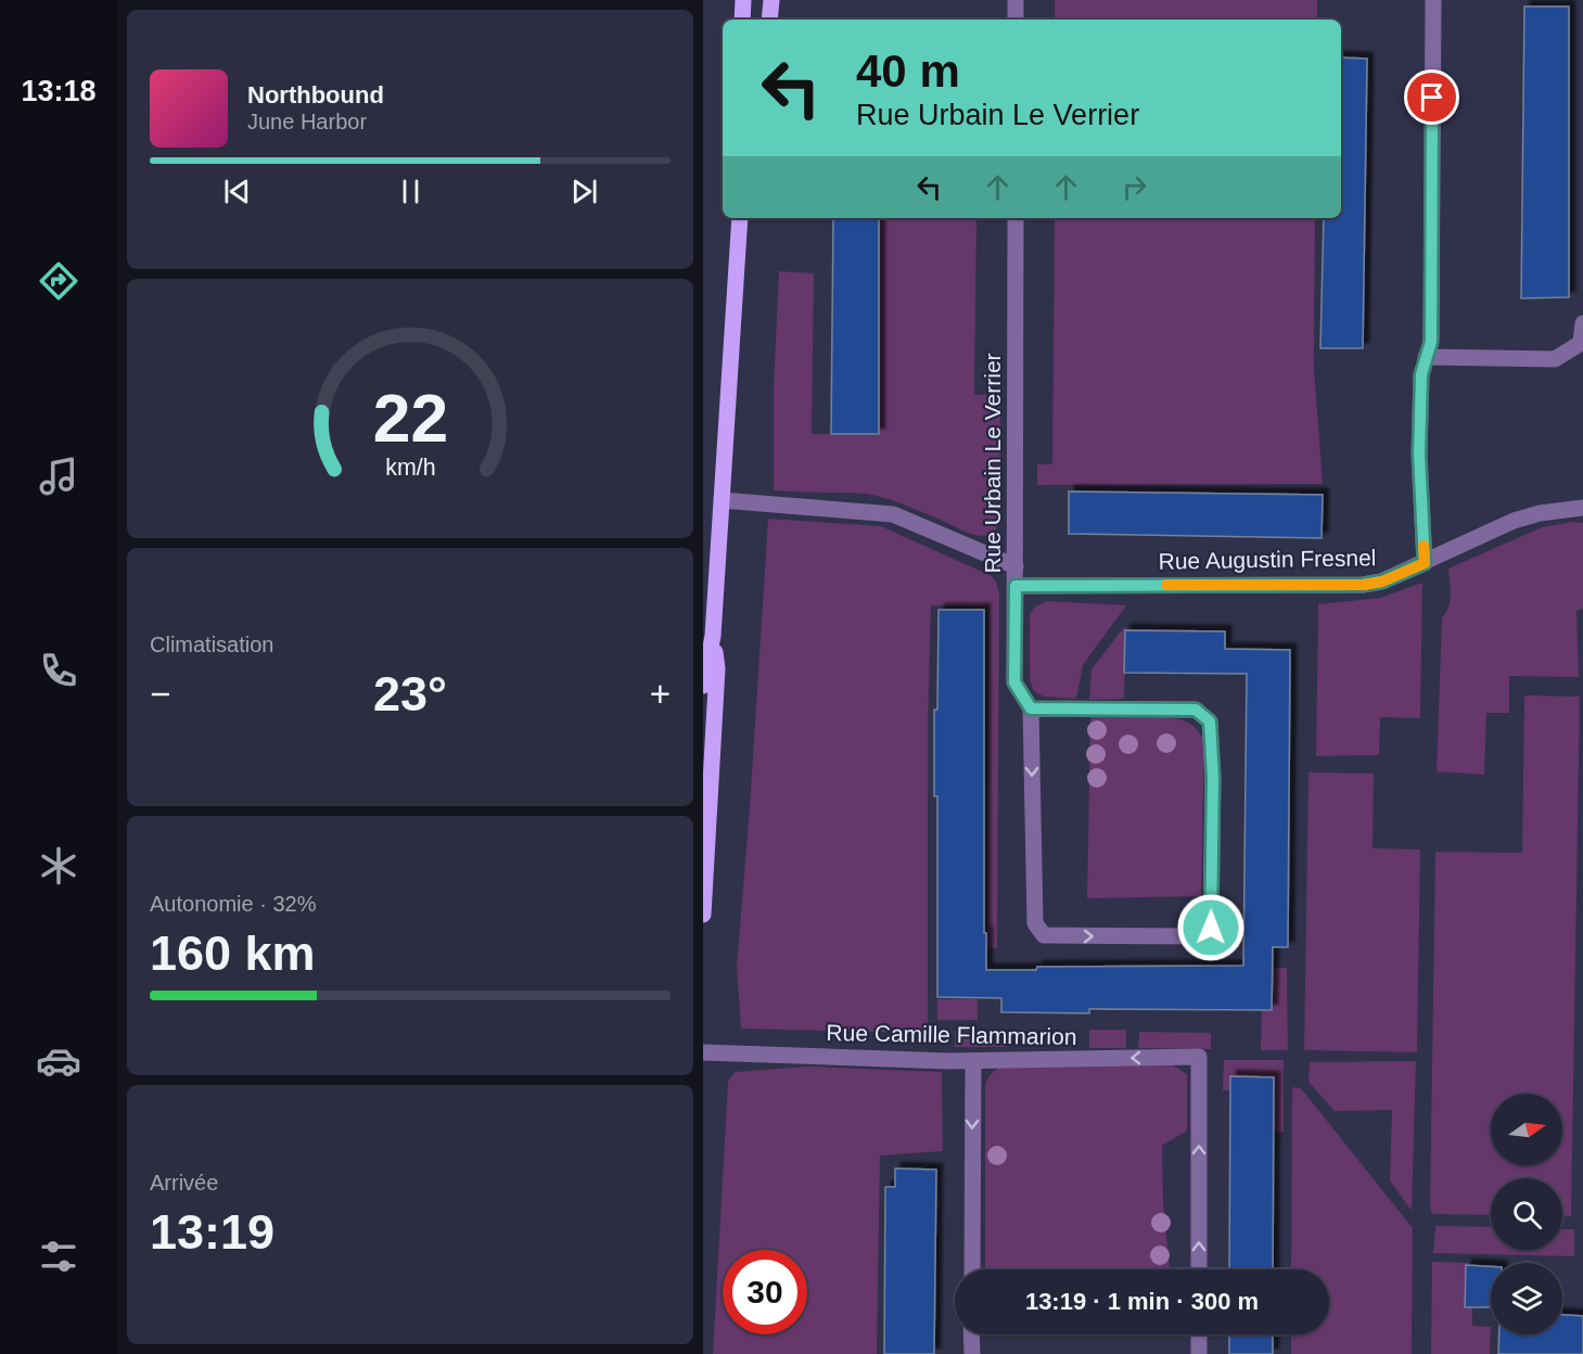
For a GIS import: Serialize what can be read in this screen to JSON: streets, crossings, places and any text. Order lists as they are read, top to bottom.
{
  "streets": {
    "street": ["Rue Urbain Le Verrier", "Rue Augustin Fresnel", "Rue Camille Flammarion"]
  },
  "crossings": [
    ["Rue Urbain Le Verrier", "Rue Augustin Fresnel"]
  ],
  "north": "right",
  "page": {
    "tabs": "13:18",
    "turn": ["40 m", "Rue Urbain Le Verrier"],
    "song": ["Northbound", "June Harbor"],
    "tile": [
      "Climatisation",
      ["Autonomie · 32%", "160 km"],
      ["Arrivée", "13:19"]
    ],
    "heat": ["−", "23°", "+"],
    "limit": "30",
    "trip": "13:19 · 1 min · 300 m",
    "gauge": ["22", "km/h"]
  }
}
